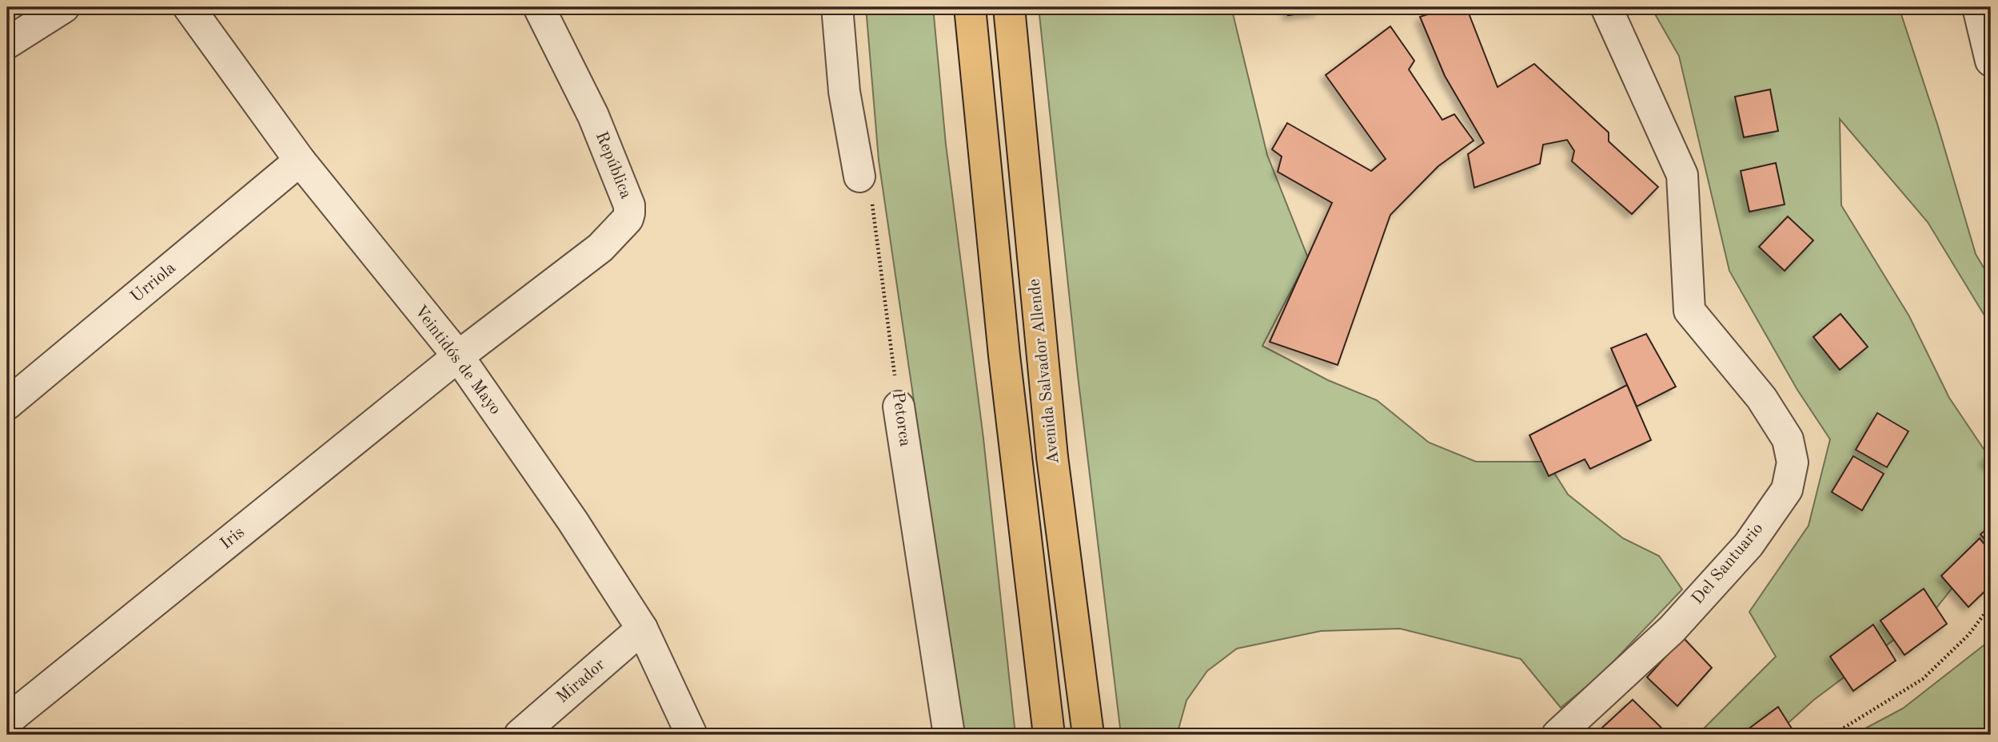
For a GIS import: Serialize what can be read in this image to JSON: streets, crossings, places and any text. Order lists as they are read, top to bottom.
{
  "streets": {
    "highway": ["Avenida Salvador Allende"],
    "street": [
      "República",
      "Urriola",
      "Veintidós de Mayo",
      "Petorca",
      "Iris",
      "Del Santuario",
      "Mirador"
    ]
  },
  "crossings": [
    ["República", "Veintidós de Mayo"],
    ["República", "Iris"],
    ["Urriola", "Veintidós de Mayo"],
    ["Veintidós de Mayo", "Iris"],
    ["Veintidós de Mayo", "Mirador"]
  ]
}
